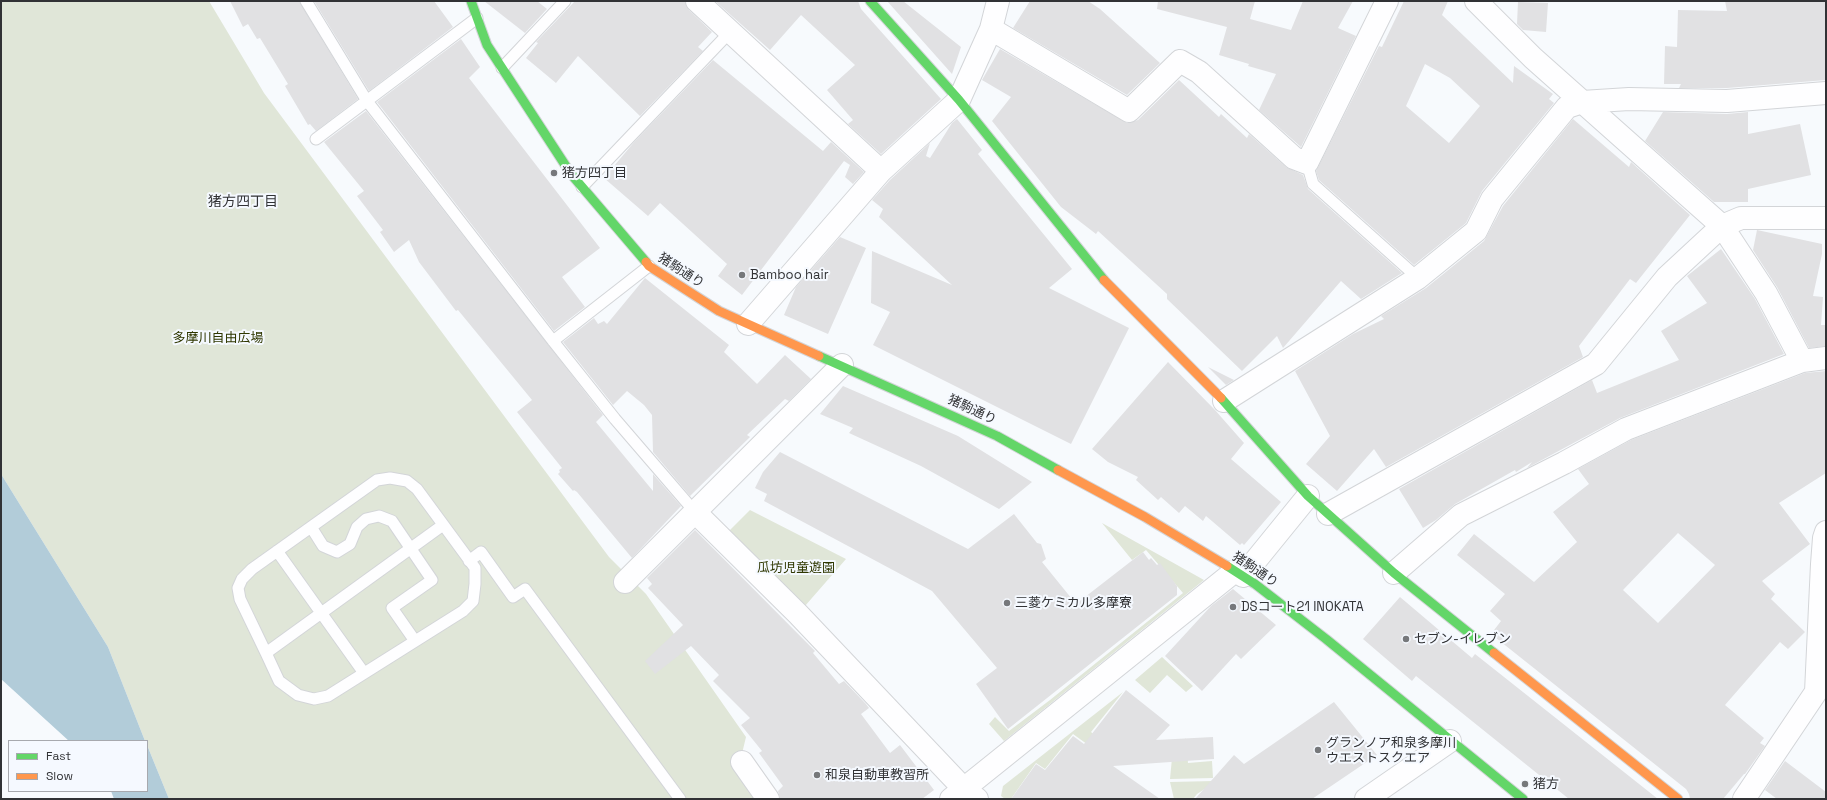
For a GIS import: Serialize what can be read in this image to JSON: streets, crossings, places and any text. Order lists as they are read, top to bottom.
{
  "streets": {
    "street": ["猪駒通り"]
  },
  "districts": ["猪方四丁目"],
  "parks": ["多摩川自由広場", "瓜坊児童遊園"],
  "places": [
    "猪方四丁目",
    "Bamboo hair",
    "三菱ケミカル多摩寮",
    "DSコート21 INOKATA",
    "セブン-イレブン",
    "グランノア和泉多摩川 ウエストスクエア",
    "和泉自動車教習所",
    "猪方"
  ],
  "legend": ["Fast", "Slow"]
}
